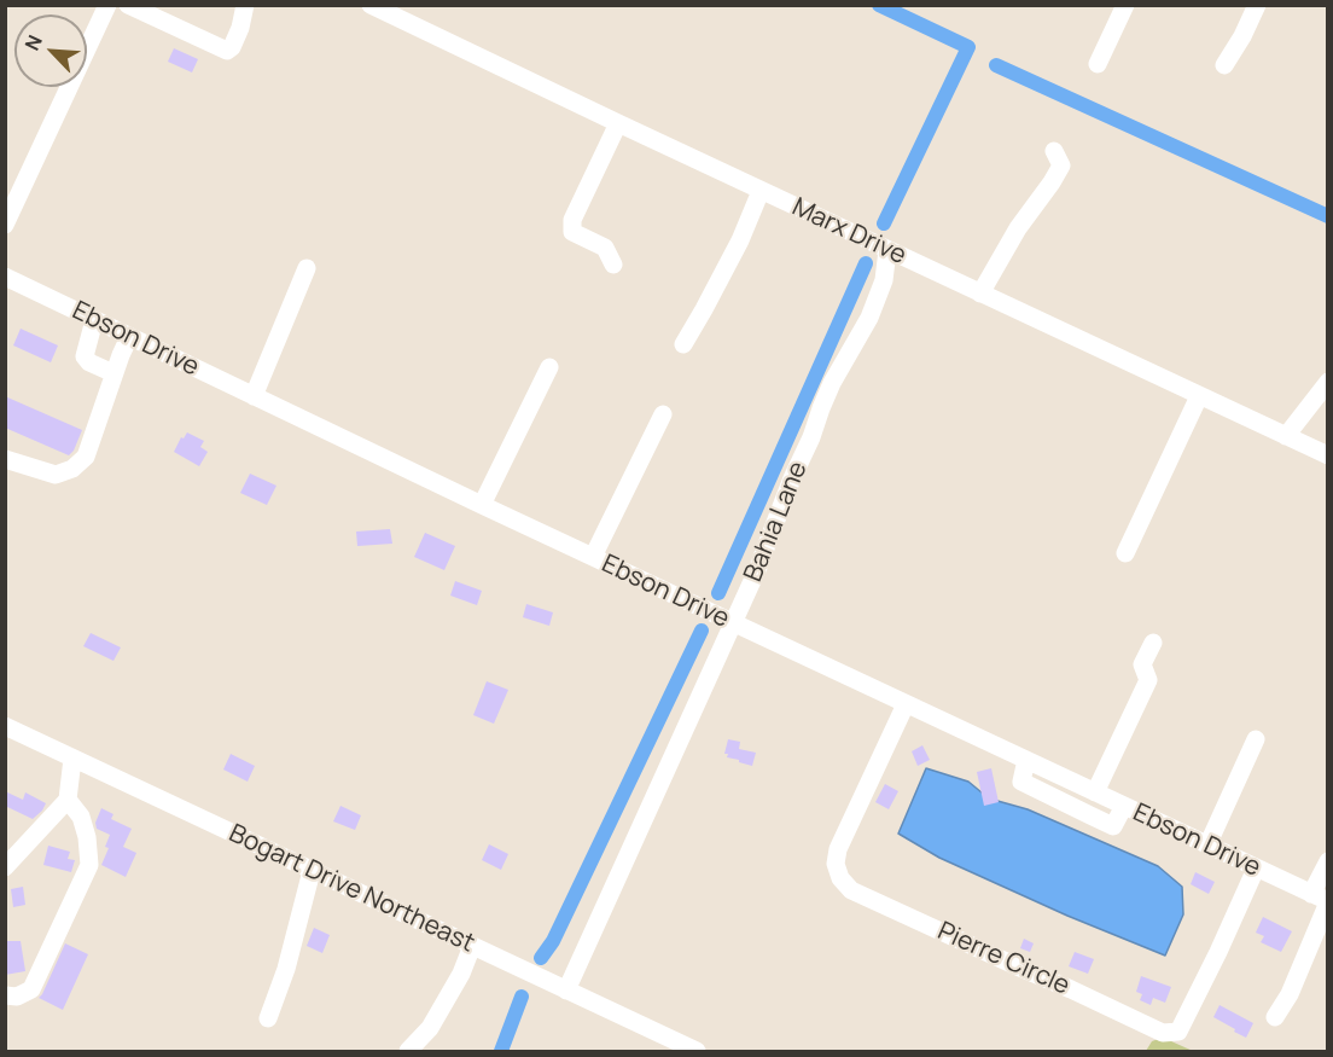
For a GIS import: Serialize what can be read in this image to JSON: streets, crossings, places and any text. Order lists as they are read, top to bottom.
{
  "streets": {
    "street": [
      "Marx Drive",
      "Ebson Drive",
      "Bahia Lane",
      "Bogart Drive Northeast",
      "Pierre Circle"
    ]
  },
  "crossings": [
    ["Marx Drive", "Bahia Lane"],
    ["Ebson Drive", "Bahia Lane"],
    ["Ebson Drive", "Pierre Circle"],
    ["Bahia Lane", "Bogart Drive Northeast"]
  ],
  "north": "top left"
}
